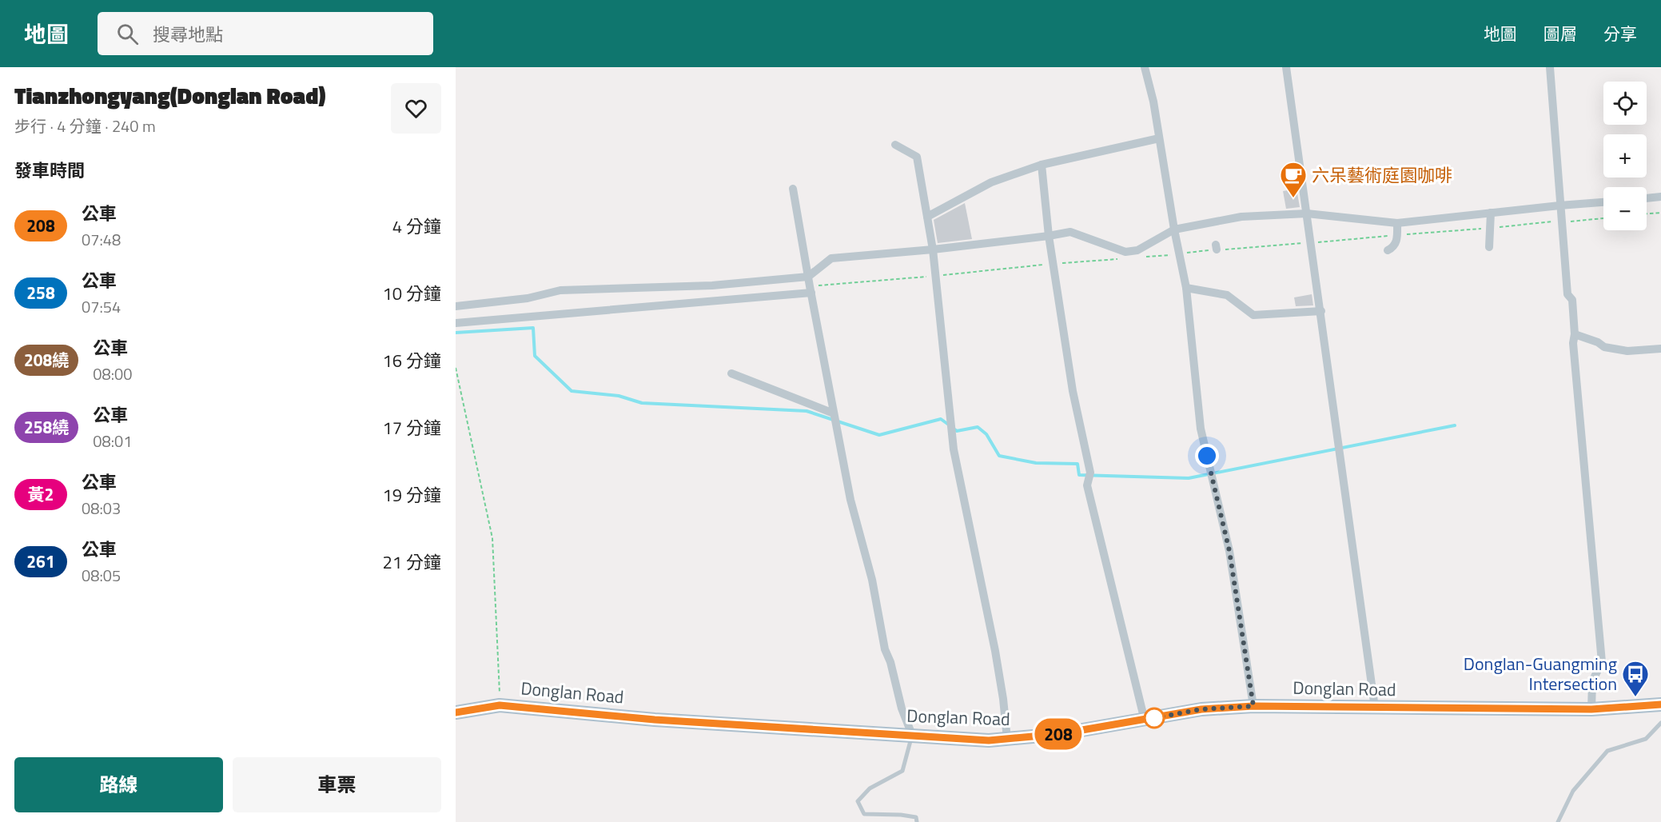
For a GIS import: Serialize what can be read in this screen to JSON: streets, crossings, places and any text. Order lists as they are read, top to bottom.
{
  "streets": {
    "main road": ["Donglan Road"]
  },
  "places": {
    "cafe": ["六呆藝術庭園咖啡"],
    "bus stop": ["Donglan-Guangming Intersection"]
  },
  "lines": ["bus line 208"],
  "page": {
    "header": "地圖",
    "search": "搜尋地點",
    "nav": ["地圖", "圖層", "分享"],
    "heading": [
      ["Tianzhongyang(Donglan Road)", "步行 · 4 分鐘 · 240 m"],
      "發車時間"
    ],
    "on_map": "208",
    "map_buttons": ["+", "−"],
    "list": [
      {
        "mark": "208",
        "name": "公車",
        "note": "07:48",
        "value": "4 分鐘"
      },
      {
        "mark": "258",
        "name": "公車",
        "note": "07:54",
        "value": "10 分鐘"
      },
      {
        "mark": "208繞",
        "name": "公車",
        "note": "08:00",
        "value": "16 分鐘"
      },
      {
        "mark": "258繞",
        "name": "公車",
        "note": "08:01",
        "value": "17 分鐘"
      },
      {
        "mark": "黃2",
        "name": "公車",
        "note": "08:03",
        "value": "19 分鐘"
      },
      {
        "mark": "261",
        "name": "公車",
        "note": "08:05",
        "value": "21 分鐘"
      }
    ],
    "buttons": ["路線", "車票"]
  }
}
